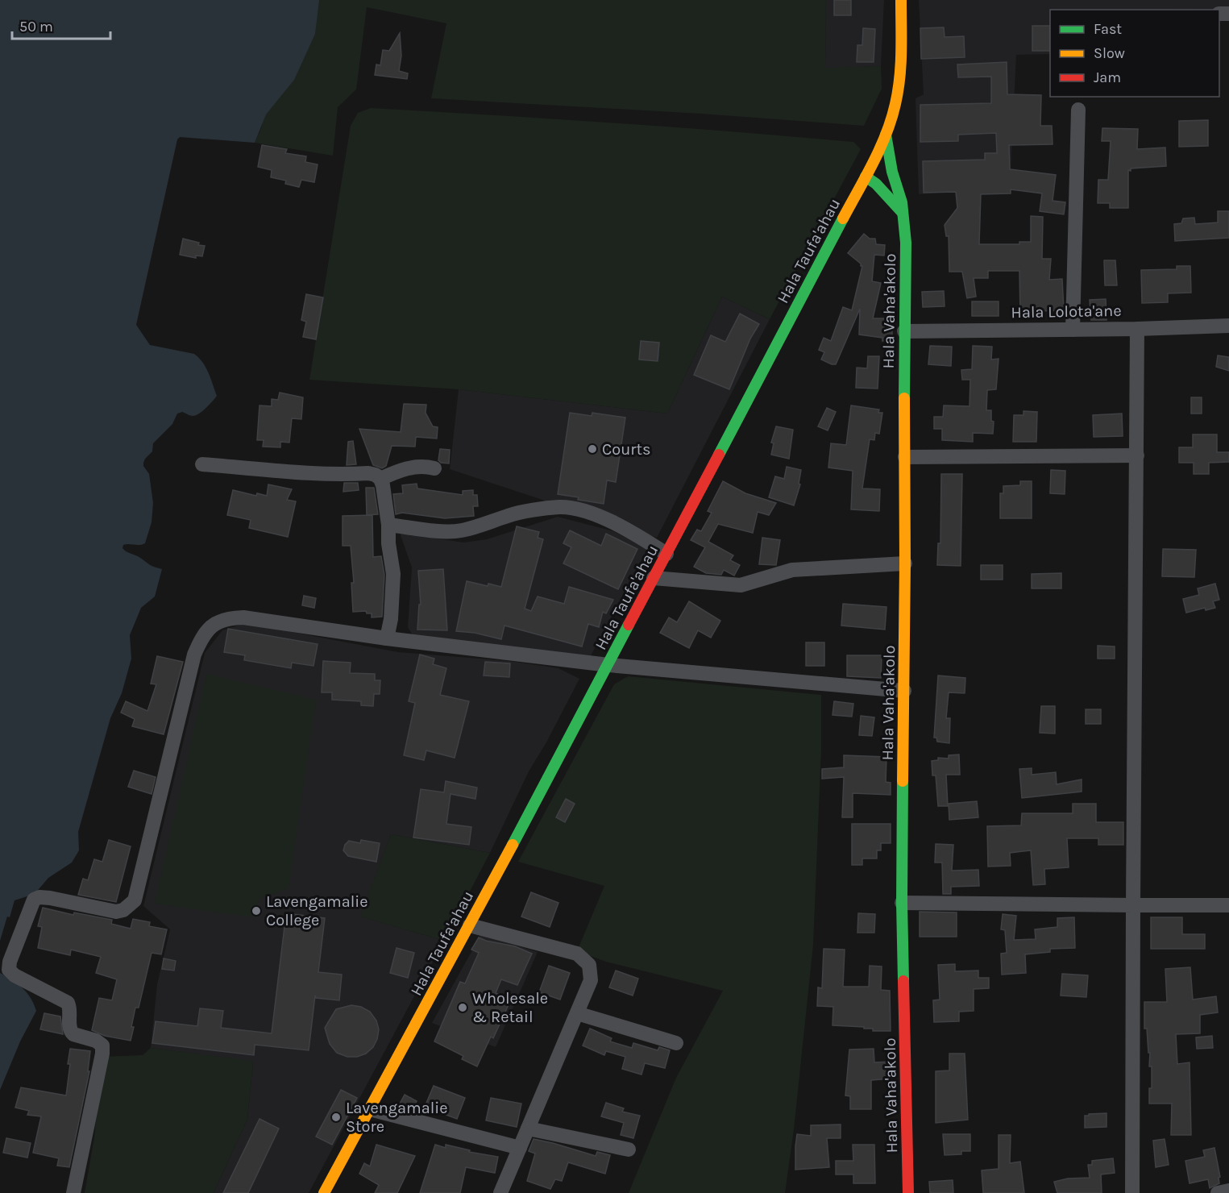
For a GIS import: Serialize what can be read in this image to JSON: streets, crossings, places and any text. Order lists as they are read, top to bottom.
{
  "streets": {
    "main road": ["Hala Taufa'ahau", "Hala Vaha'akolo"],
    "street": ["Hala Lolota'ane"]
  },
  "crossings": [
    ["Hala Taufa'ahau", "Hala Vaha'akolo"],
    ["Hala Vaha'akolo", "Hala Lolota'ane"]
  ],
  "places": [
    "Courts",
    "Lavengamalie College",
    "Wholesale & Retail",
    "Lavengamalie Store"
  ],
  "legend": ["Fast", "Slow", "Jam"],
  "scale_bar": "50 m"
}
